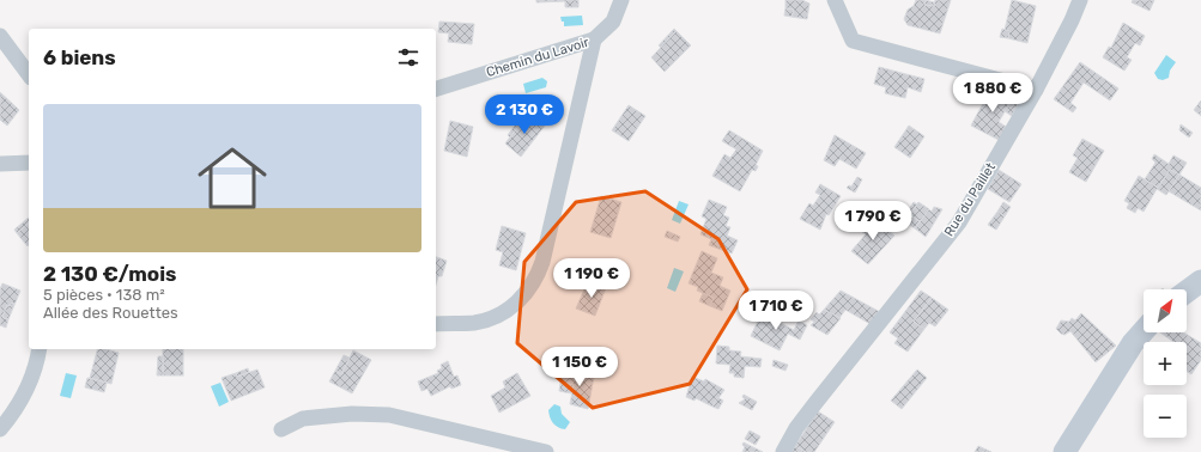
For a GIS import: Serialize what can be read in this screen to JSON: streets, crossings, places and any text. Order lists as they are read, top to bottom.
{
  "streets": {
    "street": ["Chemin du Lavoir", "Rue du Paillet"]
  },
  "north": "top right",
  "page": {
    "heading": "6 biens",
    "price": [
      "1 880 €",
      "2 130 €",
      "1 790 €",
      "1 190 €",
      "1 710 €",
      "1 150 €"
    ],
    "list": [
      {
        "name": "2 130 €/mois",
        "note": "5 pièces · 138 m² · Allée des Rouettes"
      }
    ],
    "map_buttons": ["+", "−"]
  }
}
